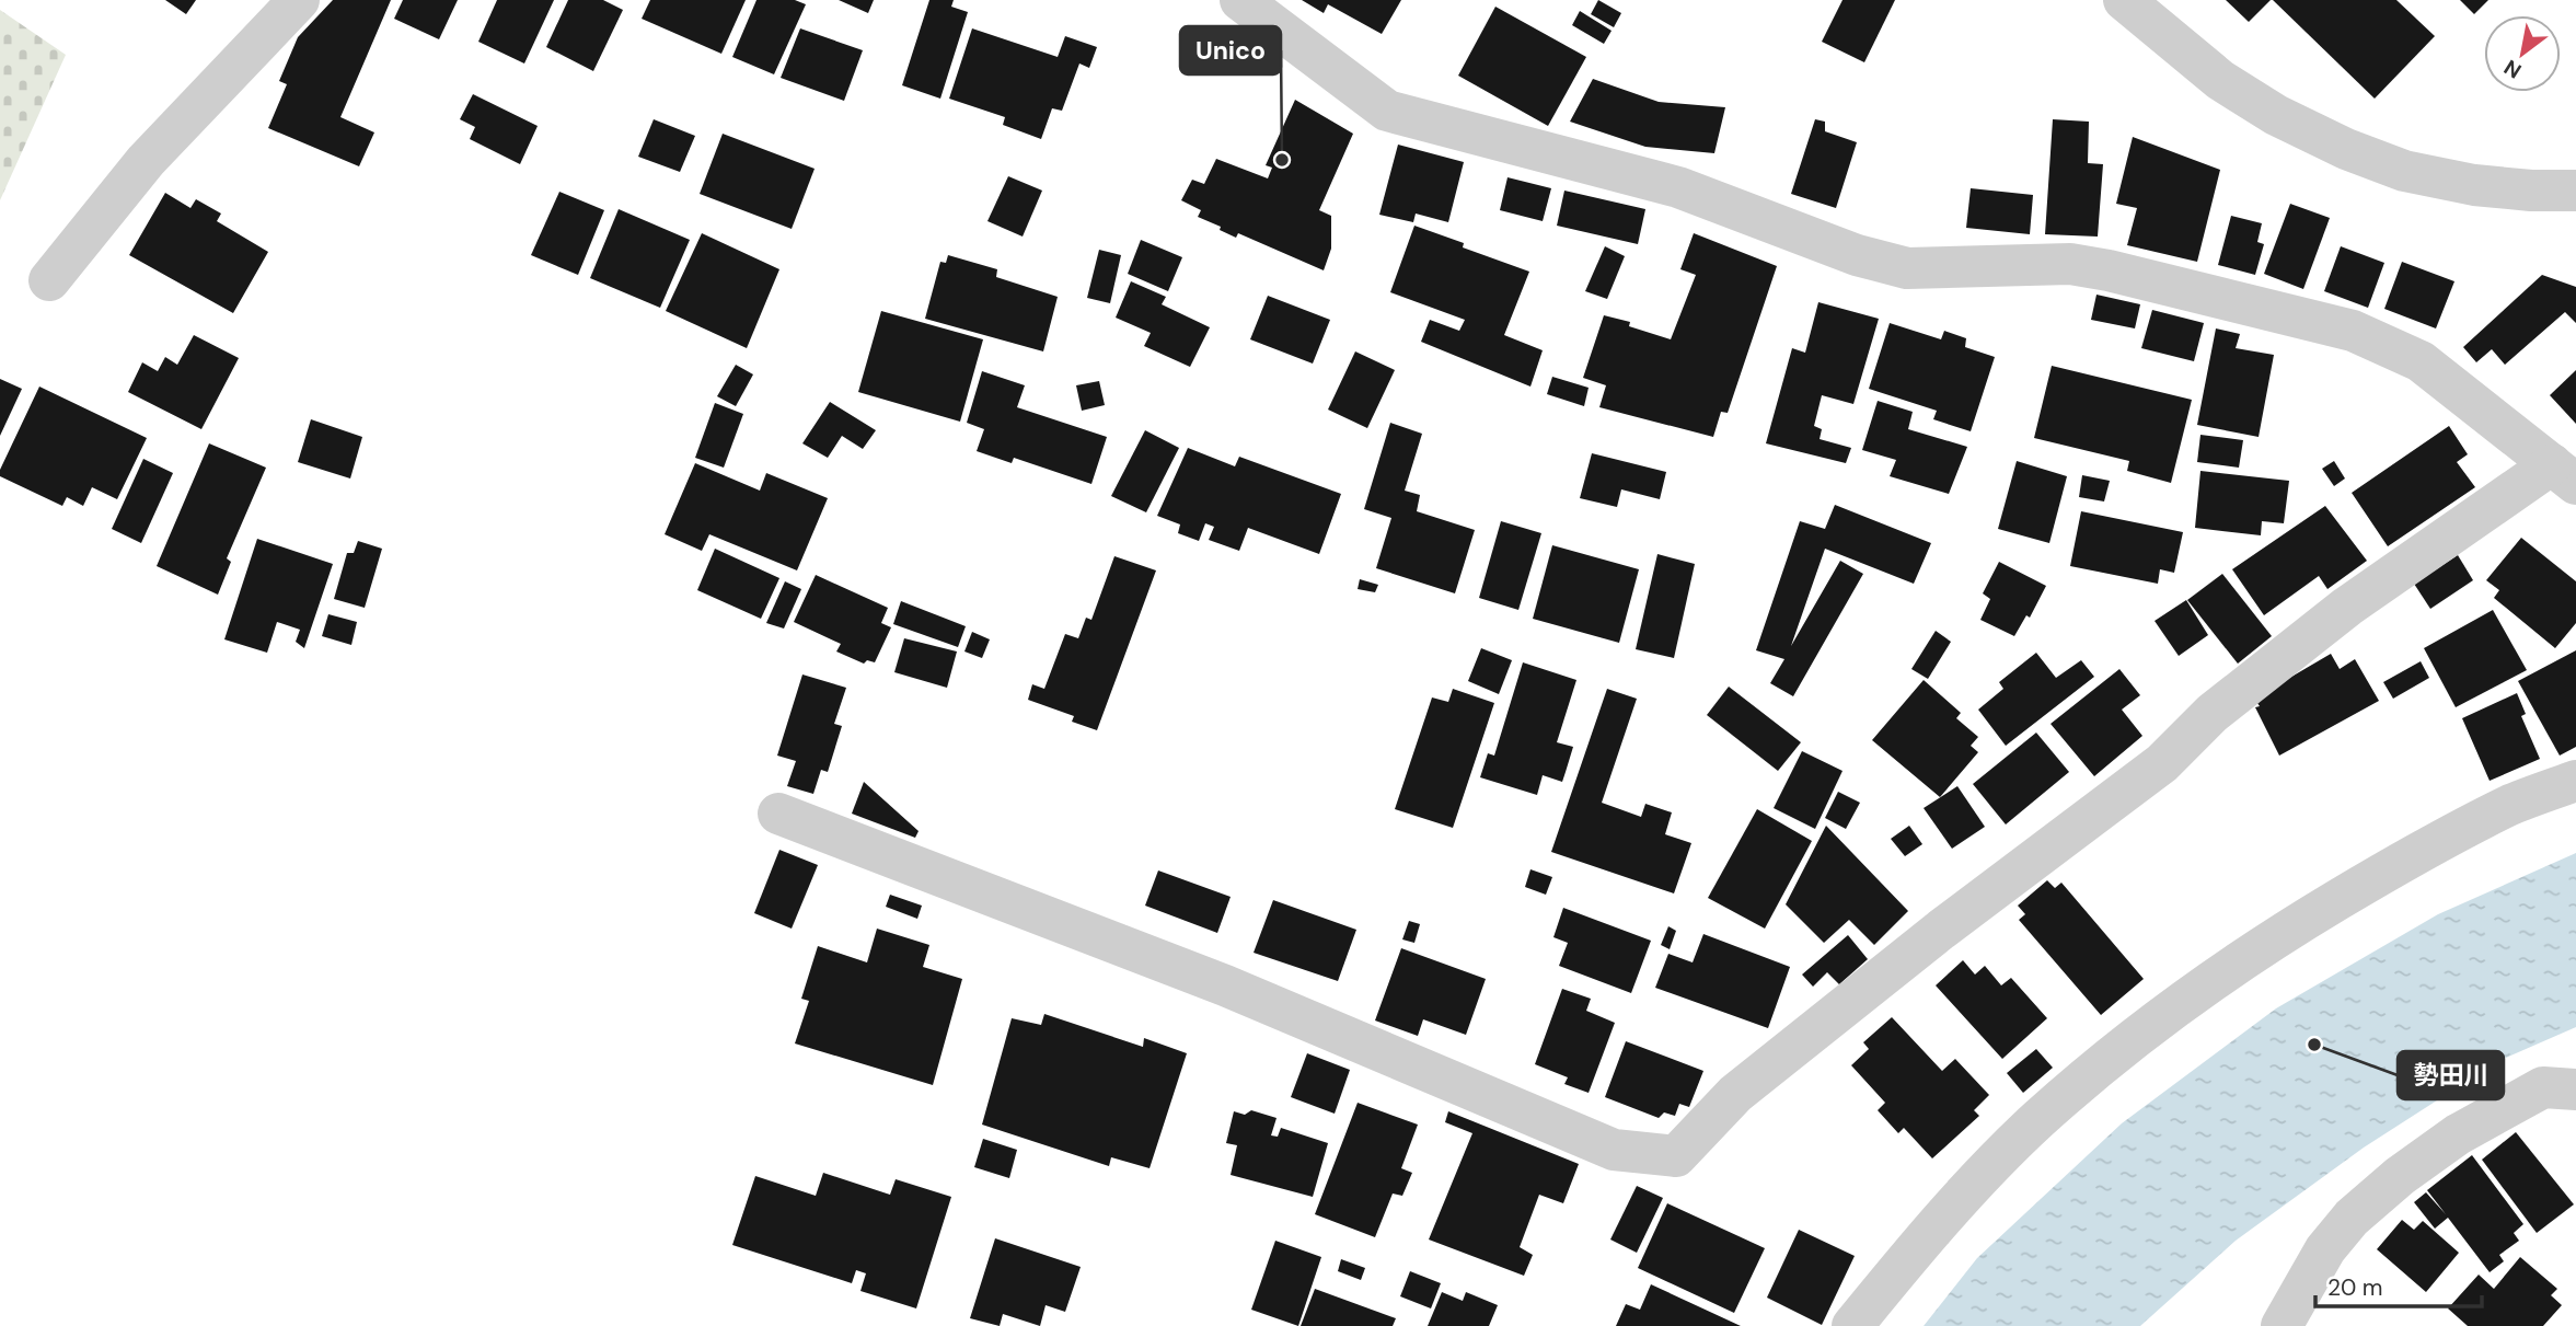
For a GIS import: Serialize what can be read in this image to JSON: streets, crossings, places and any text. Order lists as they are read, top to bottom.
{
  "places": ["Unico", "勢田川"],
  "scale_bar": "20 m",
  "north": "bottom left"
}
